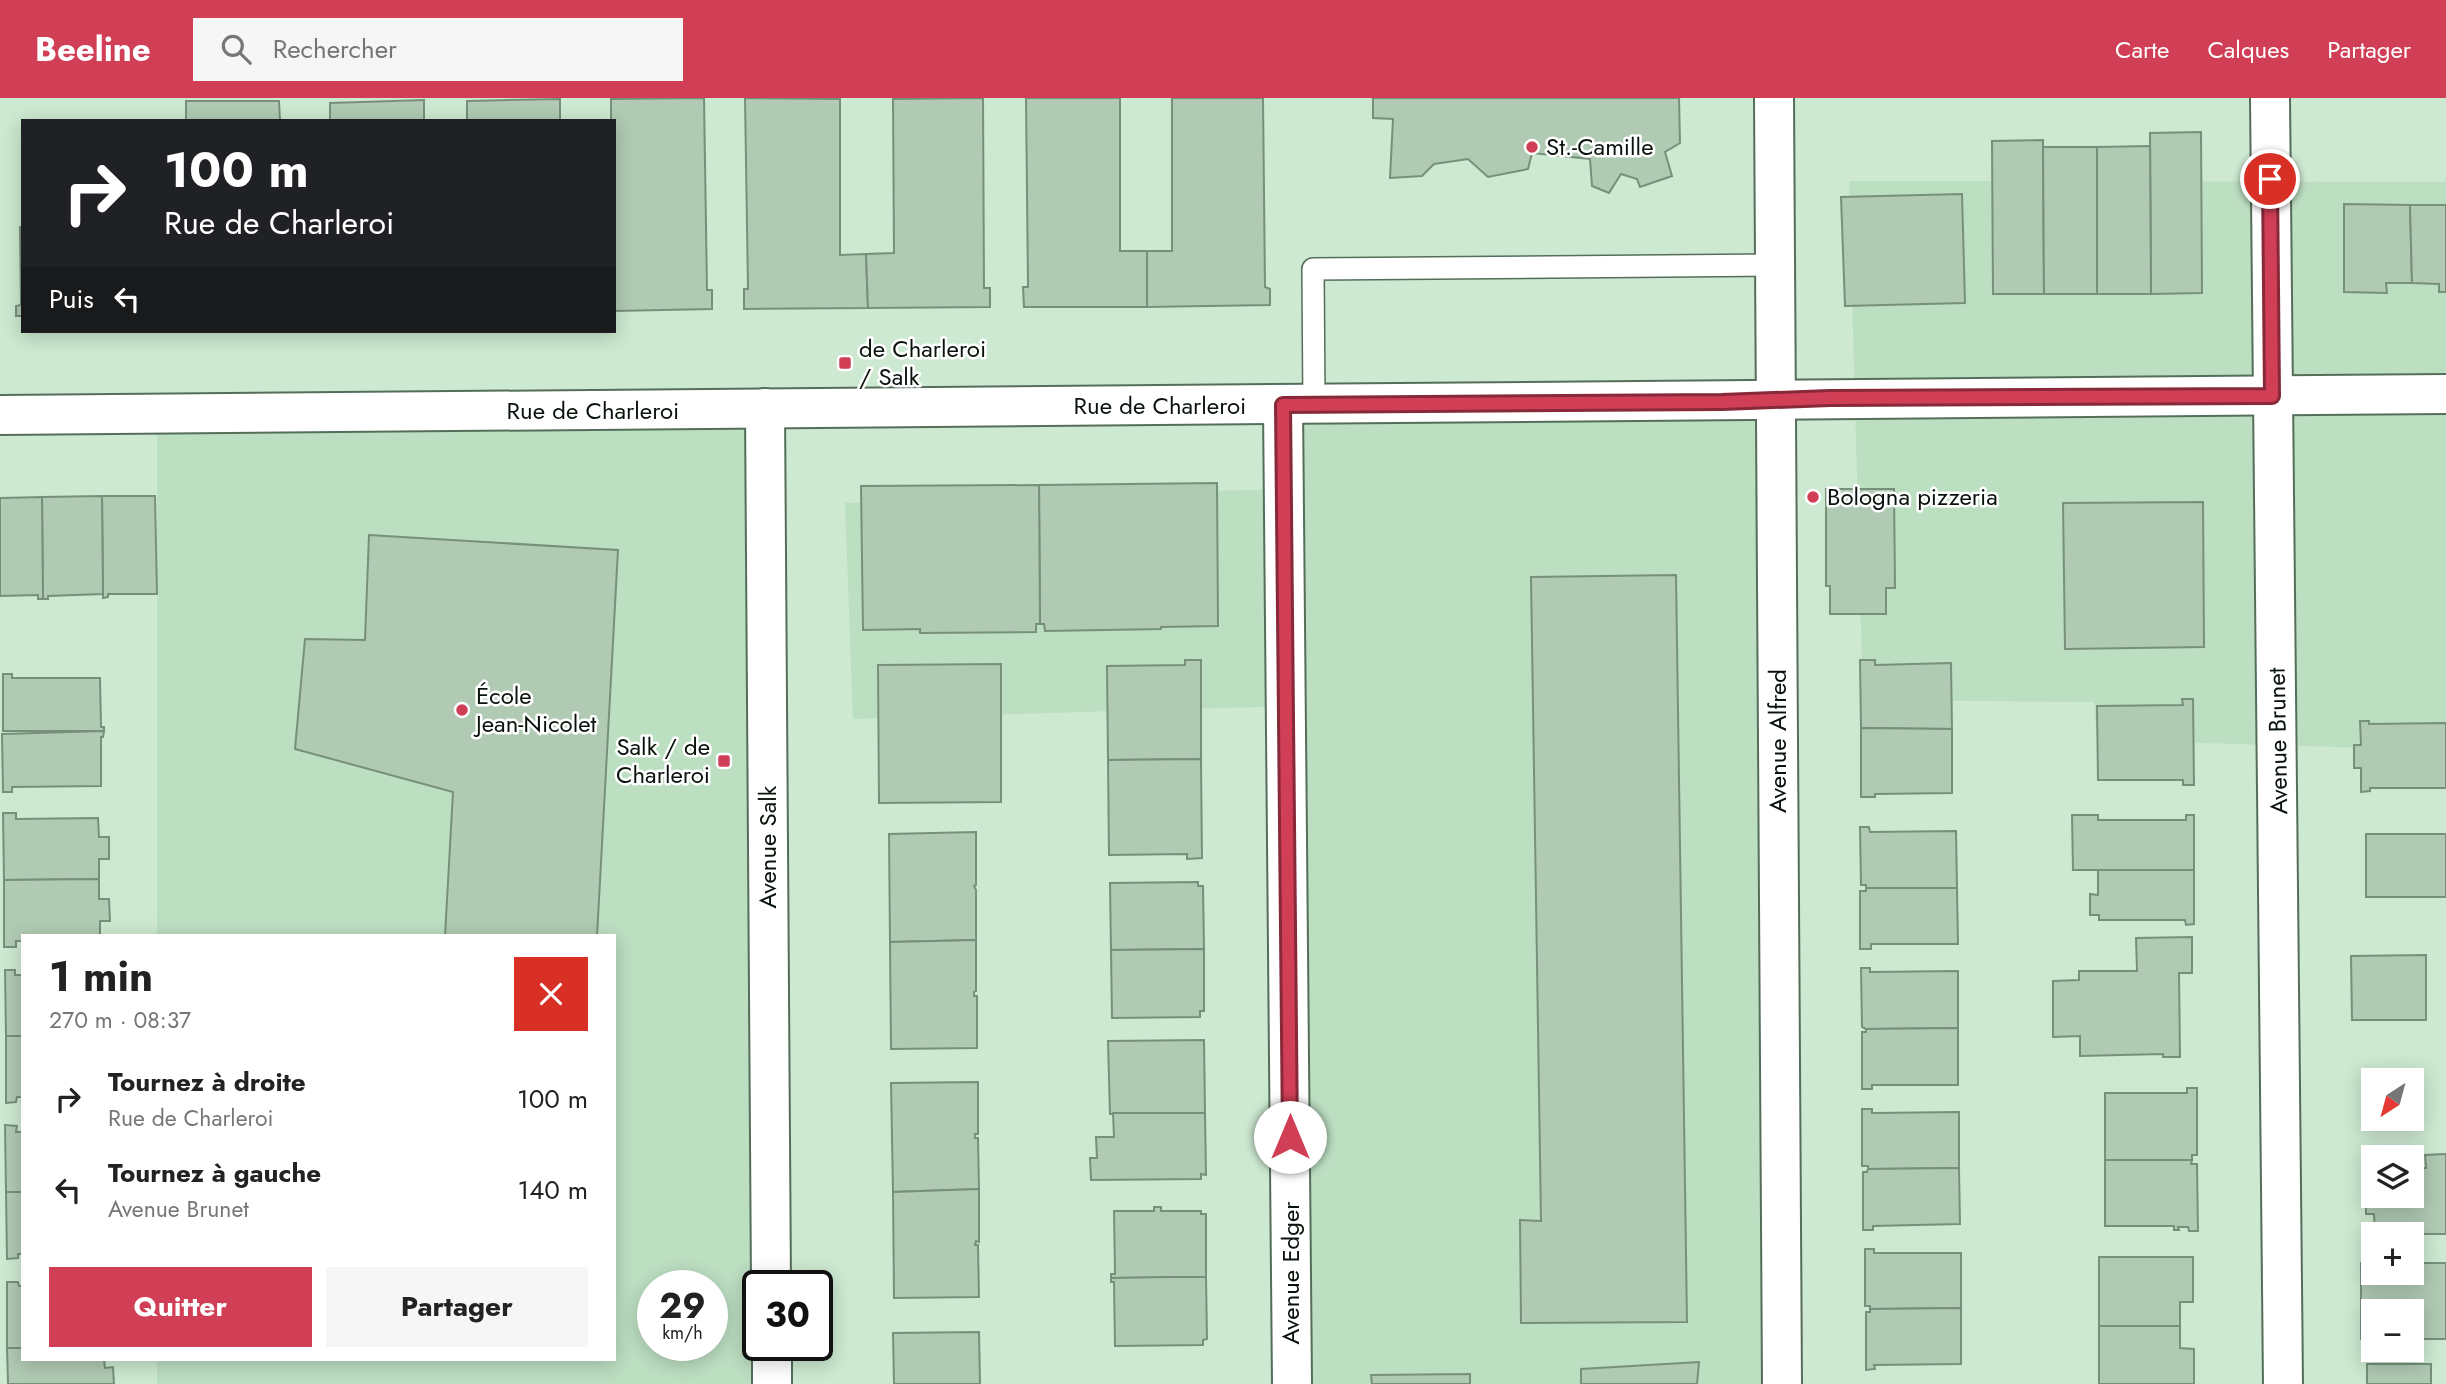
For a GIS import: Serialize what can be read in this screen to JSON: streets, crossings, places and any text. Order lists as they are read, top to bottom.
{
  "streets": {
    "street": [
      "Rue de Charleroi",
      "Avenue Alfred",
      "Avenue Brunet",
      "Avenue Salk",
      "Avenue Edger"
    ]
  },
  "crossings": [
    ["Rue de Charleroi", "Avenue Alfred"],
    ["Rue de Charleroi", "Avenue Brunet"],
    ["Rue de Charleroi", "Avenue Salk"],
    ["Rue de Charleroi", "Avenue Edger"]
  ],
  "places": {
    "other": ["St.-Camille", "Bologna pizzeria", "École Jean-Nicolet"],
    "transit": ["de Charleroi / Salk", "Salk / de Charleroi"]
  },
  "north": "bottom left",
  "page": {
    "header": "Beeline",
    "search": "Rechercher",
    "nav": ["Carte", "Calques", "Partager"],
    "turn": ["100 m", "Rue de Charleroi"],
    "then": "Puis",
    "heading": ["1 min", "270 m · 08:37"],
    "list": [
      {
        "name": "Tournez à droite",
        "note": "Rue de Charleroi",
        "value": "100 m"
      },
      {
        "name": "Tournez à gauche",
        "note": "Avenue Brunet",
        "value": "140 m"
      }
    ],
    "map_buttons": ["+", "−"],
    "buttons": ["Quitter", "Partager"],
    "speed": "29 km/h",
    "limit": "30"
  }
}
